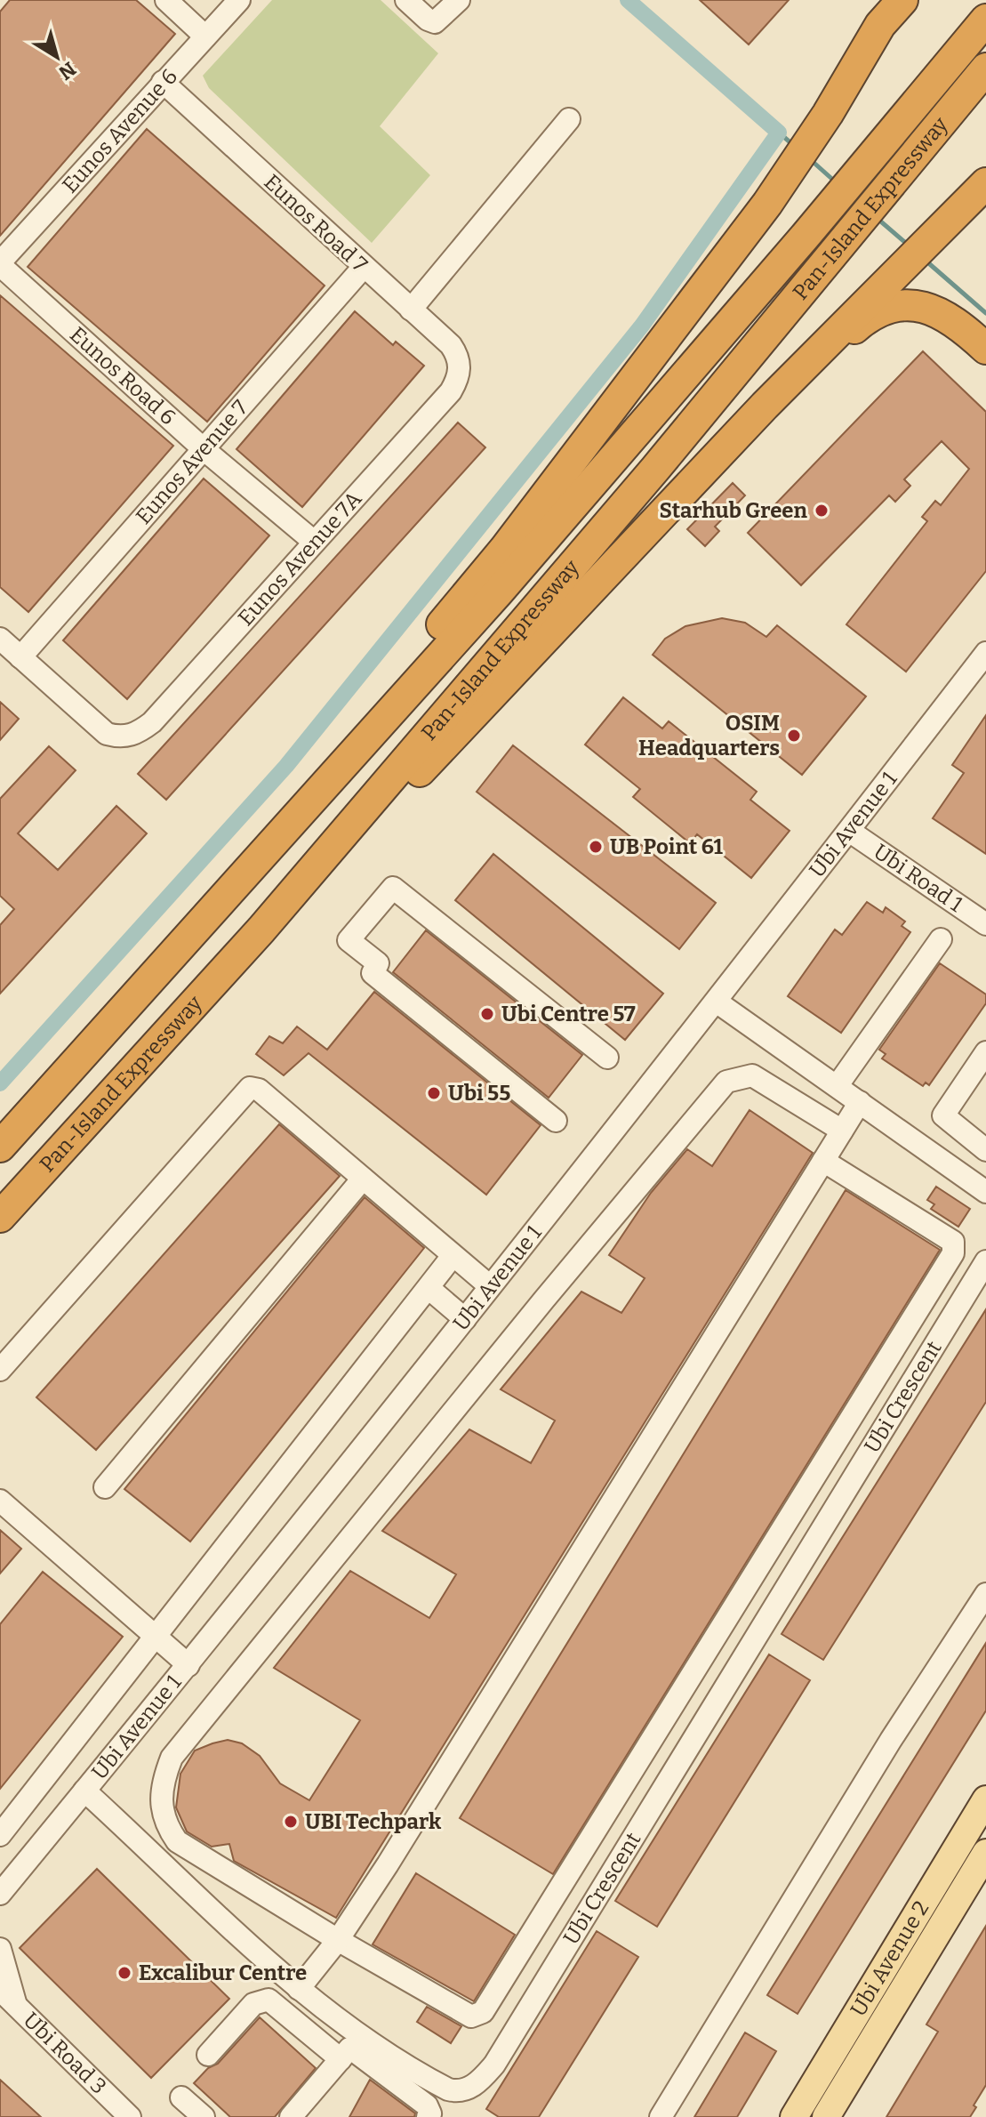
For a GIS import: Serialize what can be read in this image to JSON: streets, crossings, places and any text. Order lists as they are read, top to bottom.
{
  "streets": {
    "highway": ["Pan-Island Expressway"],
    "main road": ["Ubi Avenue 2"],
    "street": [
      "Eunos Avenue 6",
      "Eunos Road 7",
      "Eunos Road 6",
      "Eunos Avenue 7",
      "Eunos Avenue 7A",
      "Ubi Avenue 1",
      "Ubi Road 1",
      "Ubi Crescent",
      "Ubi Road 3"
    ]
  },
  "crossings": [
    ["Eunos Avenue 6", "Eunos Road 7"],
    ["Eunos Avenue 6", "Eunos Road 6"],
    ["Eunos Road 7", "Eunos Avenue 7"],
    ["Eunos Road 7", "Eunos Avenue 7A"],
    ["Eunos Road 6", "Eunos Avenue 7"],
    ["Eunos Road 6", "Eunos Avenue 7A"],
    ["Eunos Avenue 7", "Eunos Avenue 7A"],
    ["Ubi Avenue 1", "Ubi Road 1"]
  ],
  "places": [
    "Starhub Green",
    "OSIM Headquarters",
    "UB Point 61",
    "Ubi Centre 57",
    "Ubi 55",
    "UBI Techpark",
    "Excalibur Centre"
  ],
  "north": "bottom right"
}
